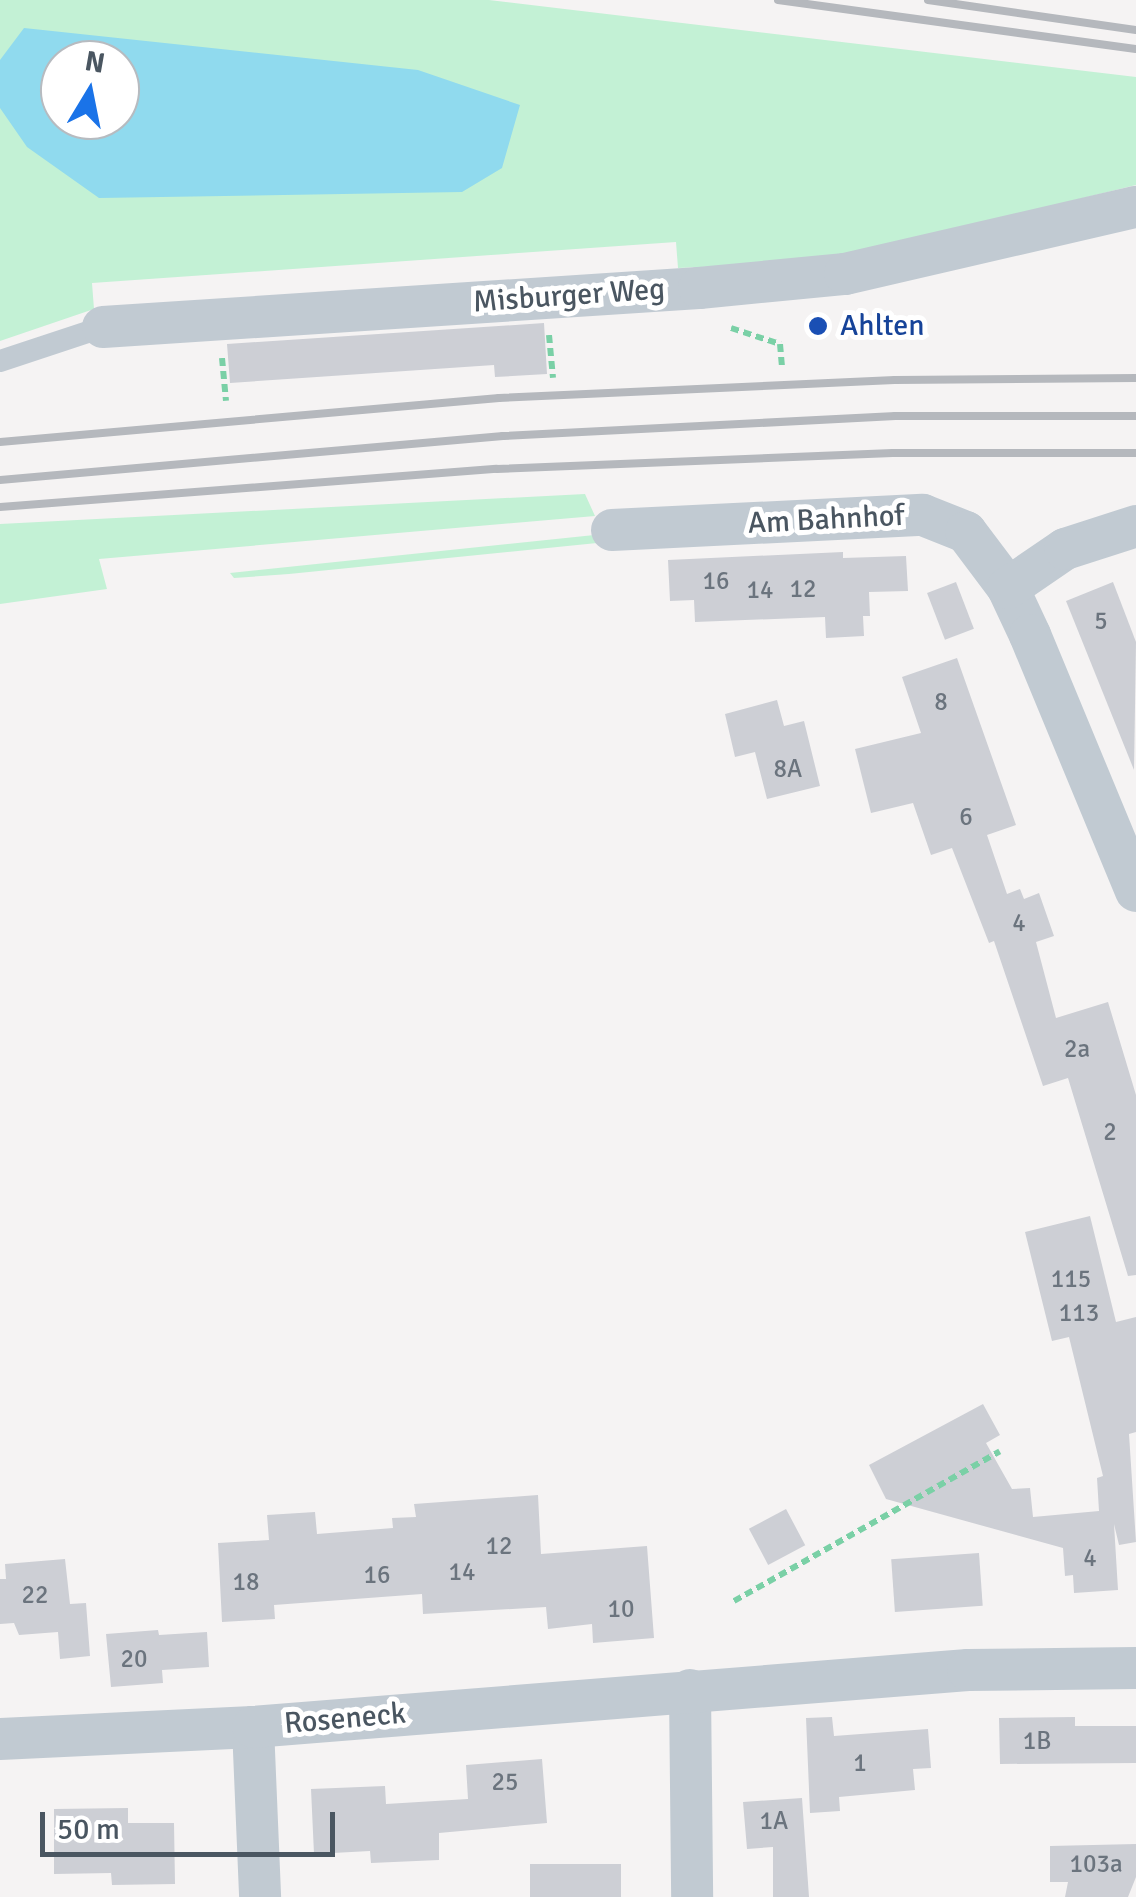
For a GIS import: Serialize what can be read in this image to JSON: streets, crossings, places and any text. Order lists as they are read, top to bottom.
{
  "streets": {
    "street": ["Misburger Weg", "Am Bahnhof", "Roseneck"]
  },
  "places": ["Ahlten"],
  "house_numbers": [
    "16",
    "12",
    "14",
    "5",
    "8",
    "8A",
    "6",
    "4",
    "2a",
    "2",
    "115",
    "113",
    "12",
    "4",
    "14",
    "16",
    "18",
    "22",
    "10",
    "20",
    "1B",
    "1",
    "25",
    "1A",
    "103a"
  ],
  "scale_bar": "50 m",
  "north": "top"
}
